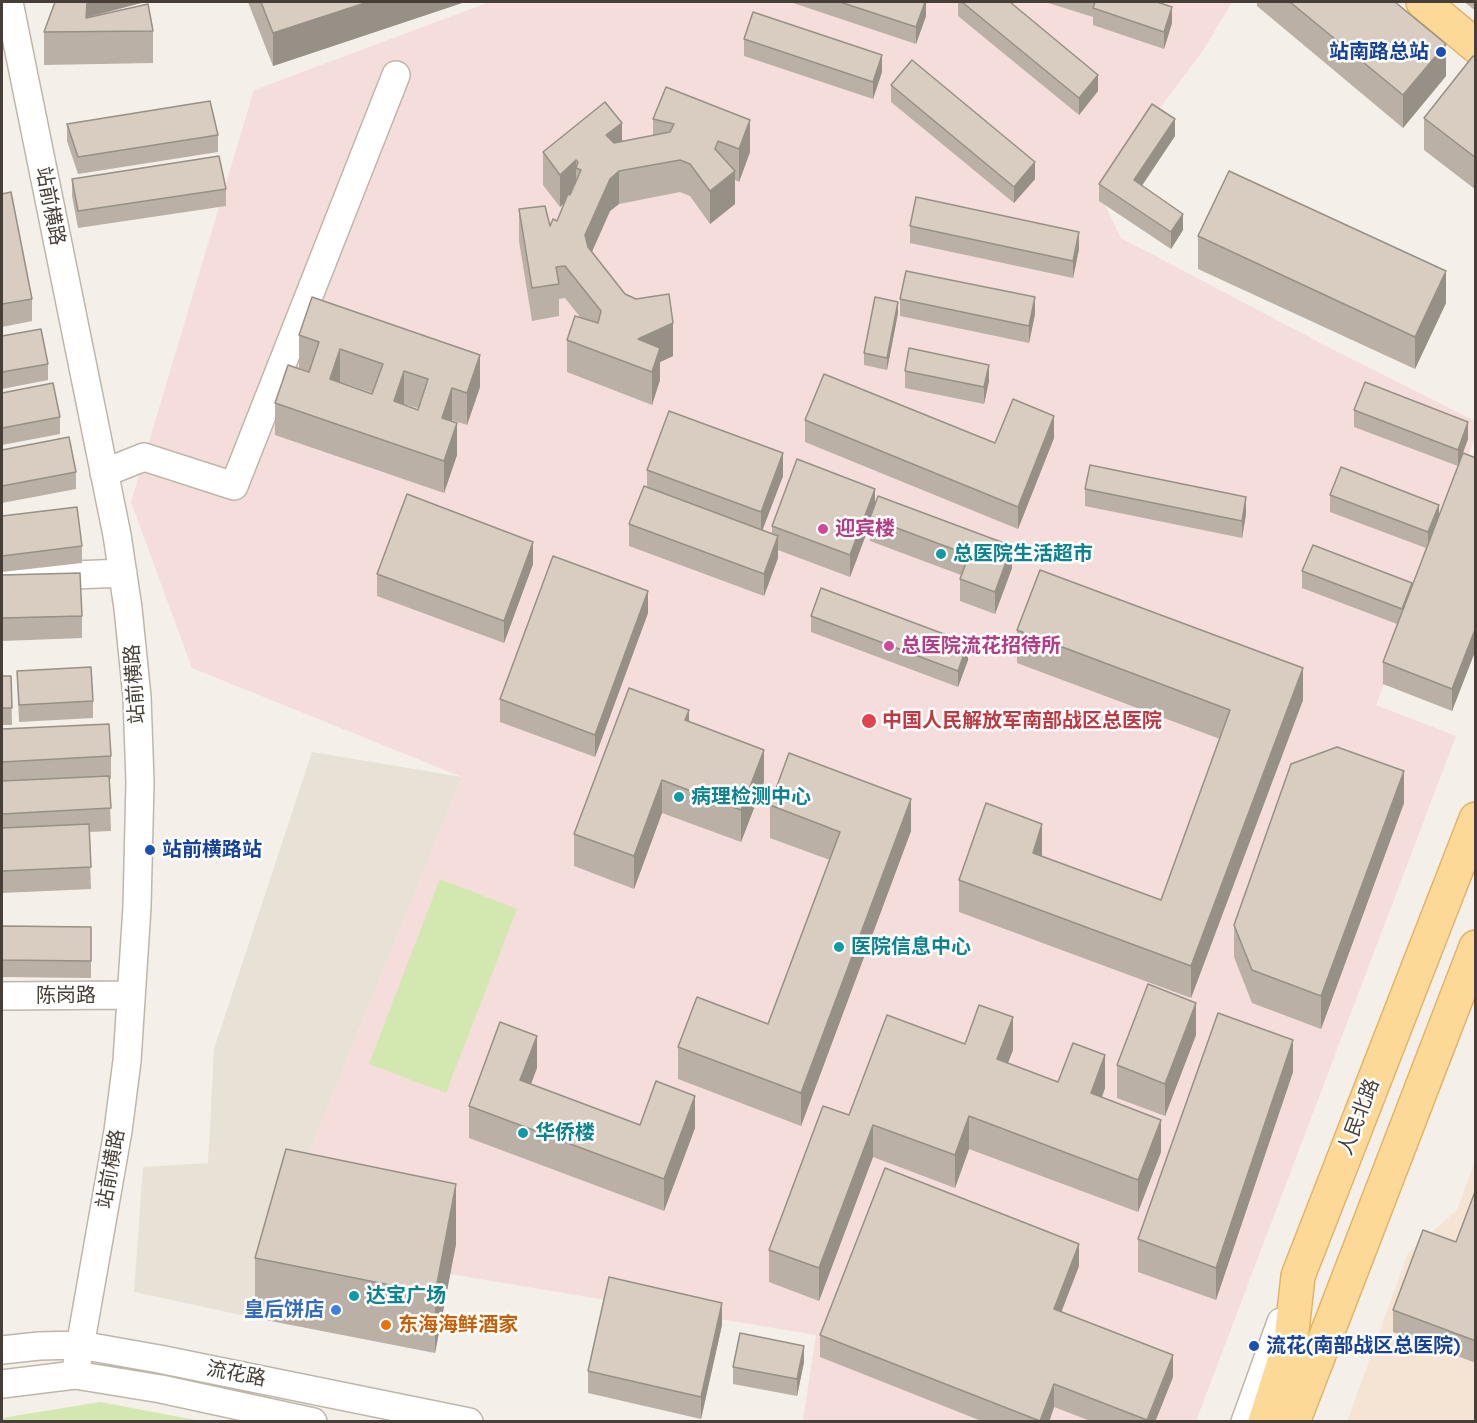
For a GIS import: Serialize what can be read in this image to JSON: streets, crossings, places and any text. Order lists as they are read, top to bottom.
{
  "streets": {
    "main road": ["人民北路"],
    "street": ["站前横路", "陈岗路", "流花路"]
  },
  "crossings": [
    ["站前横路", "陈岗路"],
    ["站前横路", "流花路"]
  ],
  "places": [
    "站南路总站",
    "迎宾楼",
    "总医院生活超市",
    "总医院流花招待所",
    "中国人民解放军南部战区总医院",
    "病理检测中心",
    "站前横路站",
    "医院信息中心",
    "华侨楼",
    "达宝广场",
    "皇后饼店",
    "东海海鲜酒家",
    "流花(南部战区总医院)"
  ]
}
